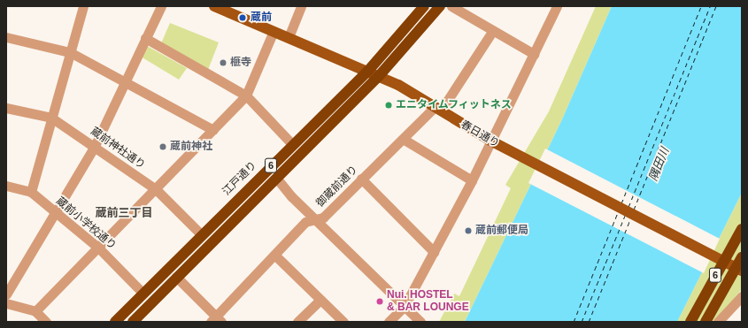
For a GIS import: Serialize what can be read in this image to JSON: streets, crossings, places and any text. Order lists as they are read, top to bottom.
{
  "streets": {
    "highway": ["6", "江戸通り"],
    "main road": ["春日通り"],
    "street": ["蔵前神社通り", "御蔵前通り", "蔵前小学校通り"]
  },
  "crossings": [
    ["春日通り", "6"],
    ["春日通り", "江戸通り"],
    ["春日通り", "御蔵前通り"],
    ["蔵前神社通り", "江戸通り"],
    ["江戸通り", "蔵前小学校通り"]
  ],
  "districts": ["蔵前三丁目"],
  "water": ["隅田川"],
  "places": [
    "蔵前",
    "榧寺",
    "エニタイムフィットネス",
    "蔵前神社",
    "蔵前郵便局",
    "Nui. HOSTEL & BAR LOUNGE"
  ]
}
